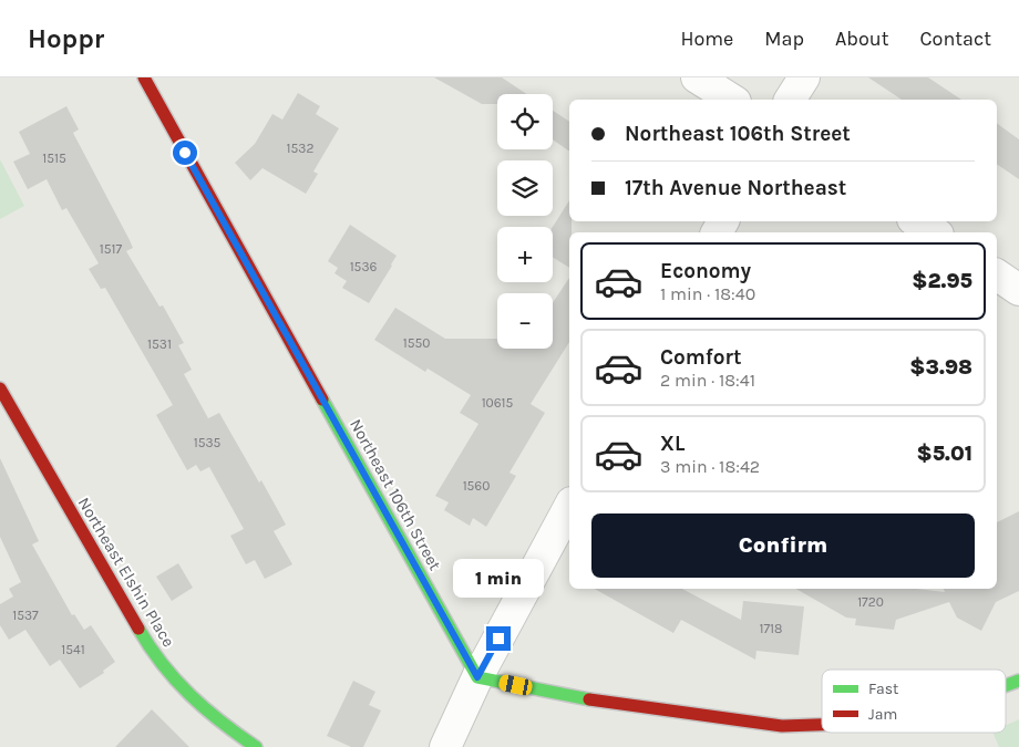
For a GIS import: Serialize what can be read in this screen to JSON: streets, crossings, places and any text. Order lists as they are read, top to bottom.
{
  "streets": {
    "street": ["Northeast 106th Street", "Northeast Elshin Place"]
  },
  "house_numbers": [
    "1532",
    "1515",
    "1517",
    "1536",
    "1550",
    "1531",
    "10615",
    "1535",
    "1560",
    "1720",
    "1537",
    "1718",
    "1541"
  ],
  "legend": ["Fast", "Jam"],
  "page": {
    "header": "Hoppr",
    "nav": [
      "Home",
      "Map",
      "About",
      "Contact"
    ],
    "map_buttons": ["+", "−"],
    "banner": ["Northeast 106th Street", "17th Avenue Northeast"],
    "list": [
      {
        "name": "Economy",
        "note": "1 min · 18:40",
        "value": "$2.95"
      },
      {
        "name": "Comfort",
        "note": "2 min · 18:41",
        "value": "$3.98"
      },
      {
        "name": "XL",
        "note": "3 min · 18:42",
        "value": "$5.01"
      }
    ],
    "buttons": "Confirm",
    "bubble": "1 min"
  }
}
